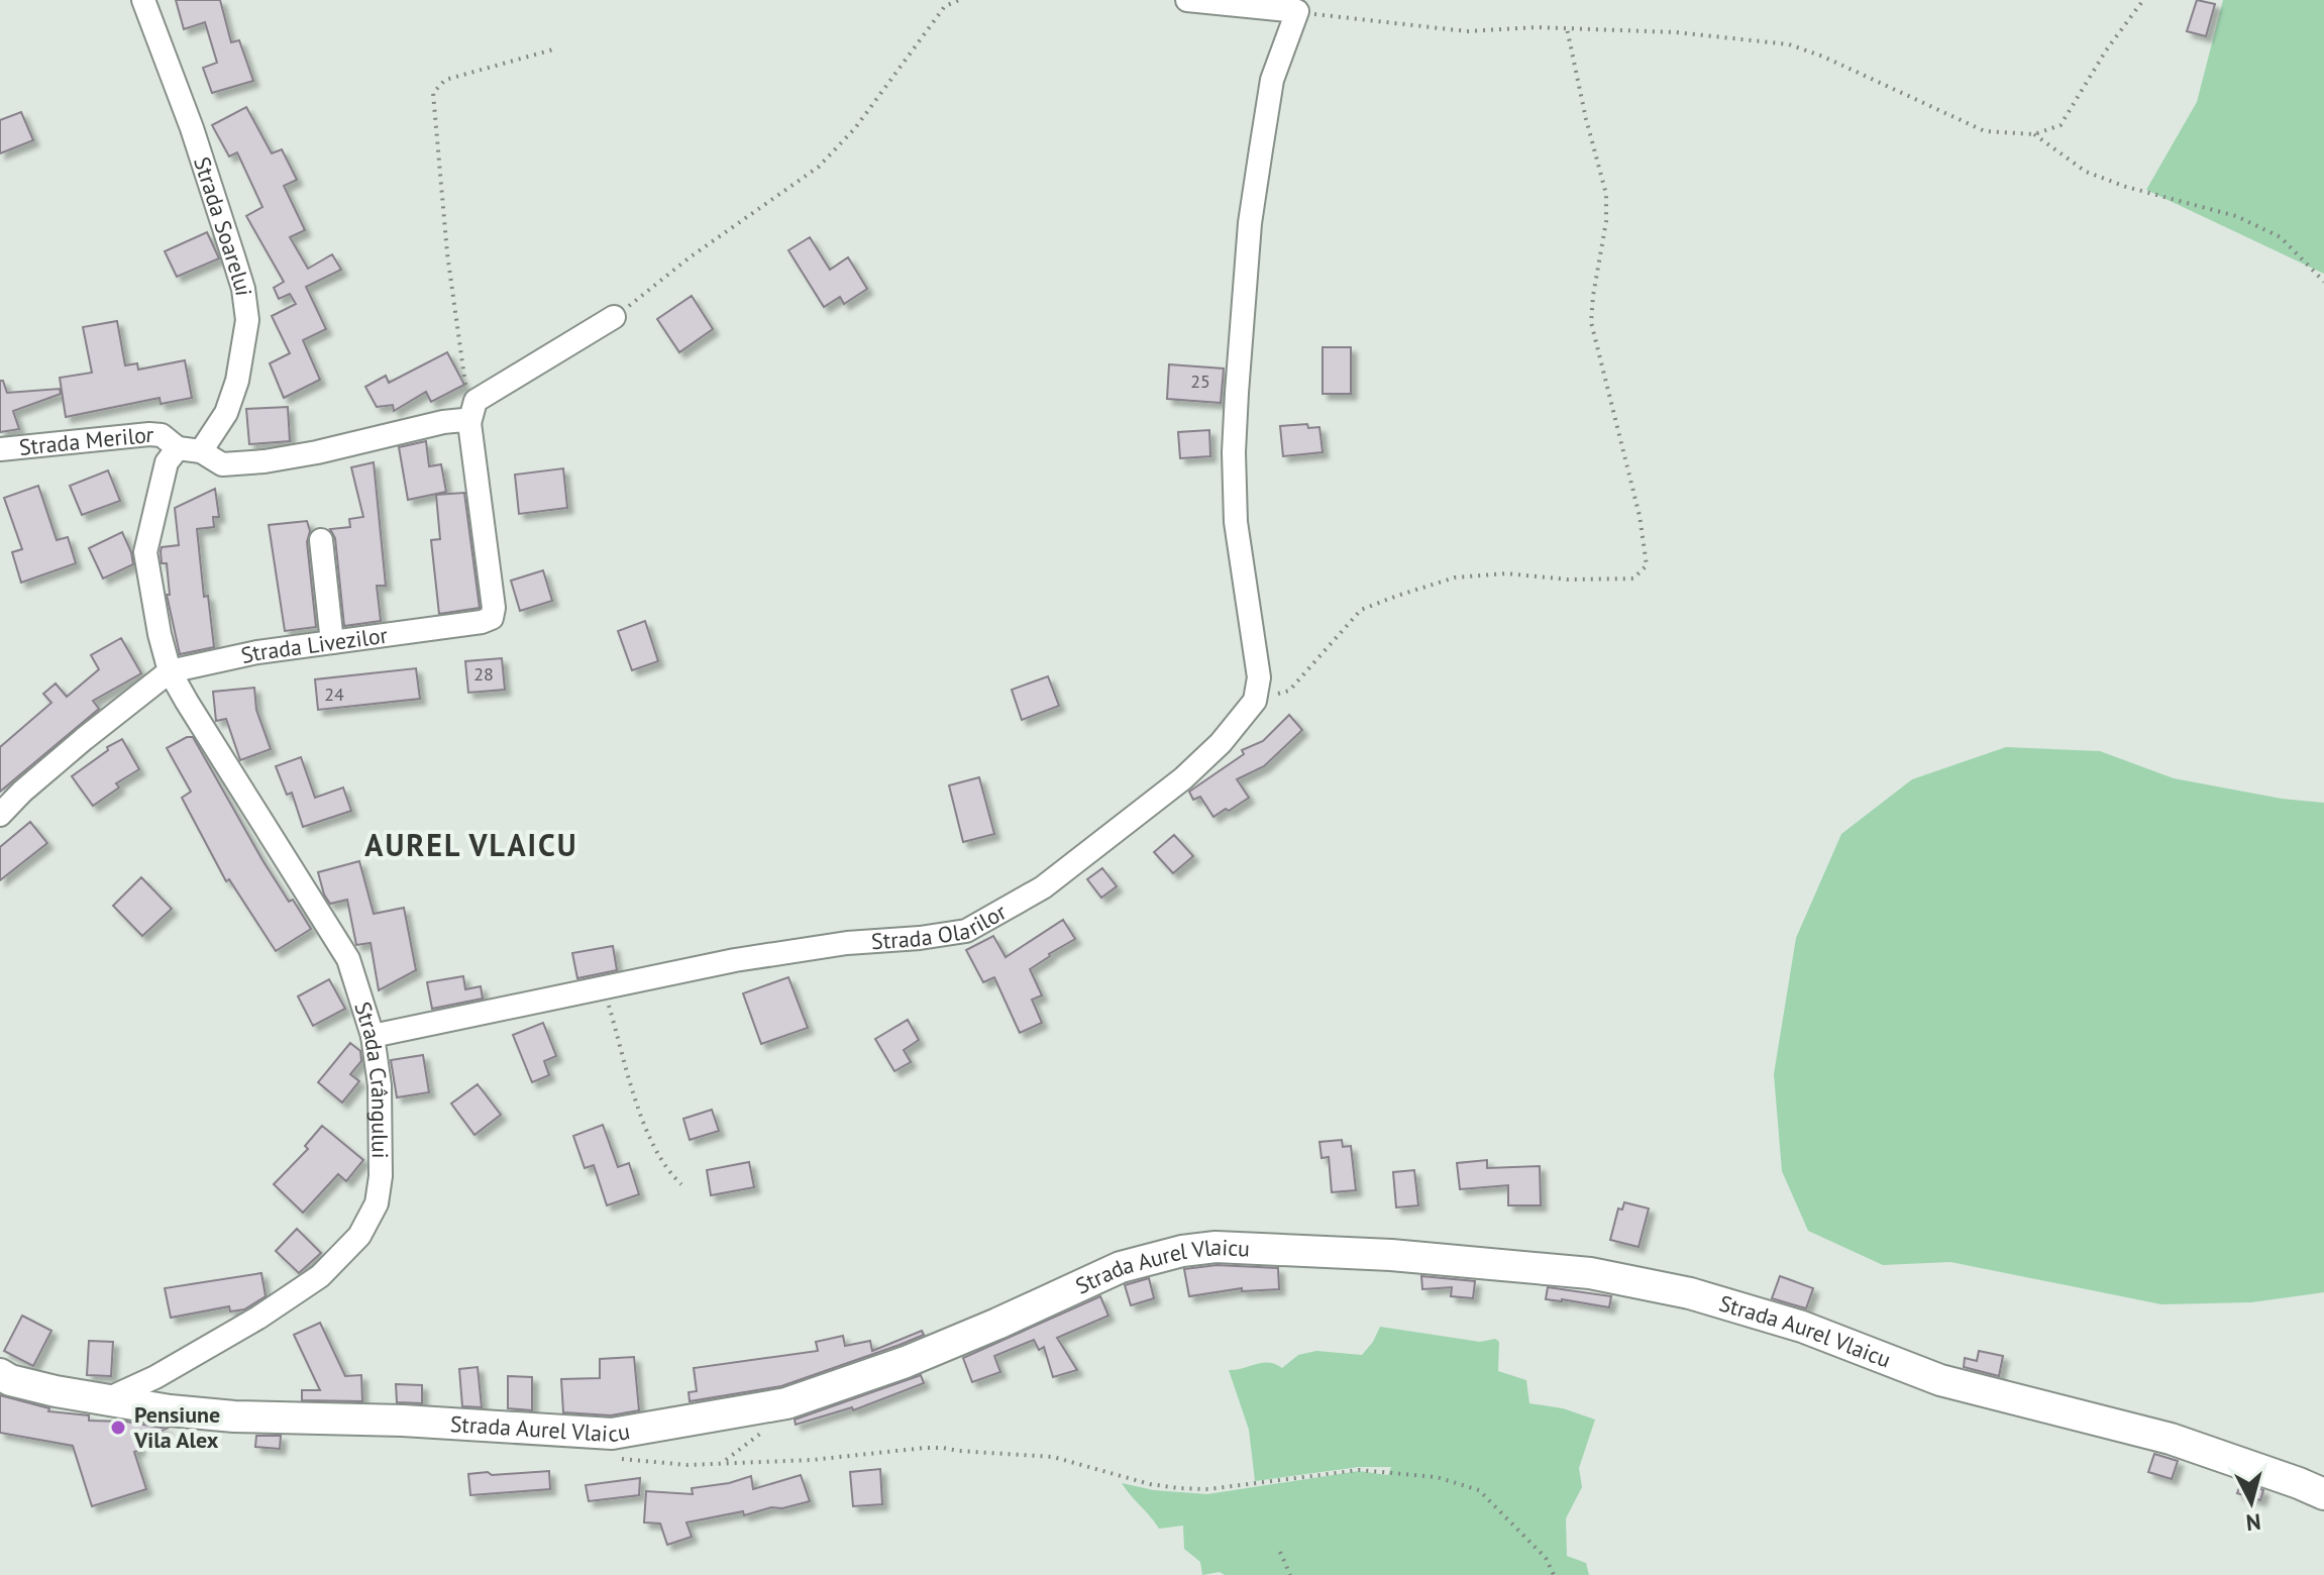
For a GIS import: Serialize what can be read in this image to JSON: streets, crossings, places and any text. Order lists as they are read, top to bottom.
{
  "streets": {
    "street": [
      "Strada Soarelui",
      "Strada Merilor",
      "Strada Livezilor",
      "Strada Olarilor",
      "Strada Crângului",
      "Strada Aurel Vlaicu"
    ]
  },
  "crossings": [
    ["Strada Soarelui", "Strada Merilor"],
    ["Strada Merilor", "Strada Livezilor"],
    ["Strada Merilor", "Strada Crângului"],
    ["Strada Livezilor", "Strada Crângului"],
    ["Strada Olarilor", "Strada Crângului"],
    ["Strada Crângului", "Strada Aurel Vlaicu"]
  ],
  "districts": ["AUREL VLAICU"],
  "places": ["Pensiune Vila Alex"],
  "house_numbers": ["25", "28", "24"],
  "north": "bottom"
}
